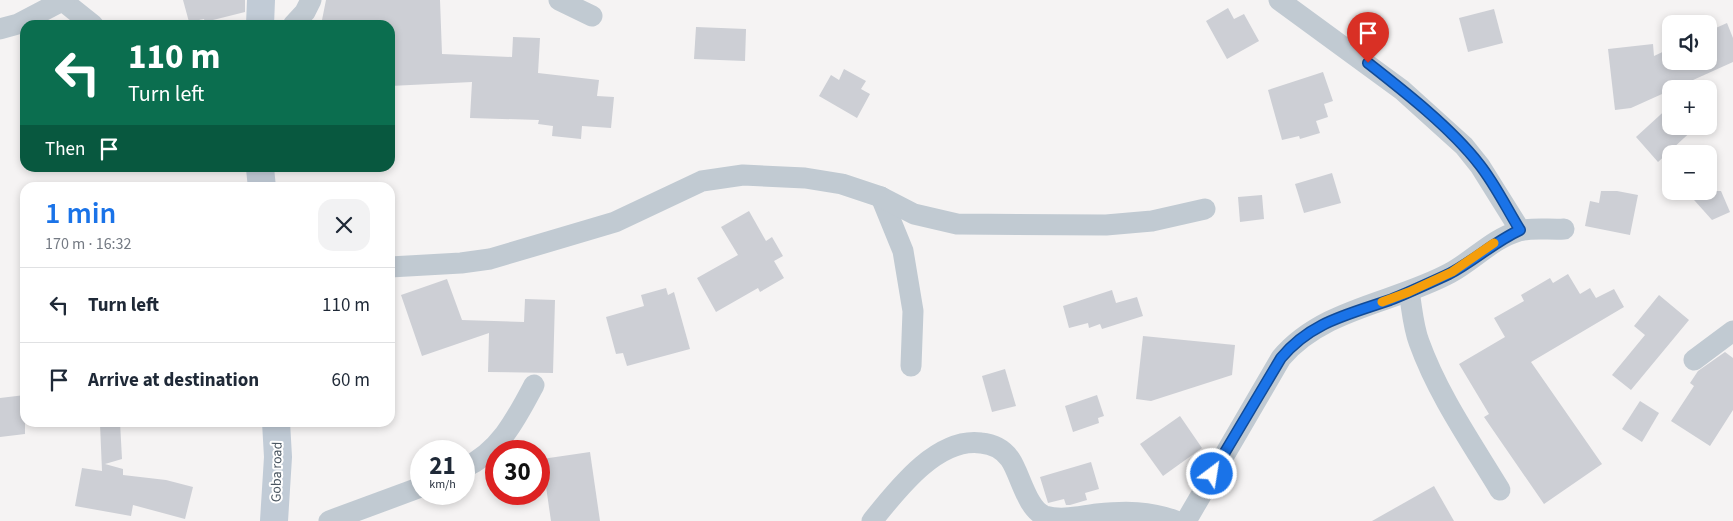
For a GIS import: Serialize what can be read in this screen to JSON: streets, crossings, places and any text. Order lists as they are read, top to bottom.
{
  "streets": {
    "street": ["Goba road"]
  },
  "page": {
    "map_buttons": ["+", "−"],
    "turn": ["110 m", "Turn left"],
    "then": "Then",
    "heading": ["1 min", "170 m · 16:32"],
    "list": [
      {
        "name": "Turn left",
        "value": "110 m"
      },
      {
        "name": "Arrive at destination",
        "value": "60 m"
      }
    ],
    "speed": "21 km/h",
    "limit": "30"
  }
}
